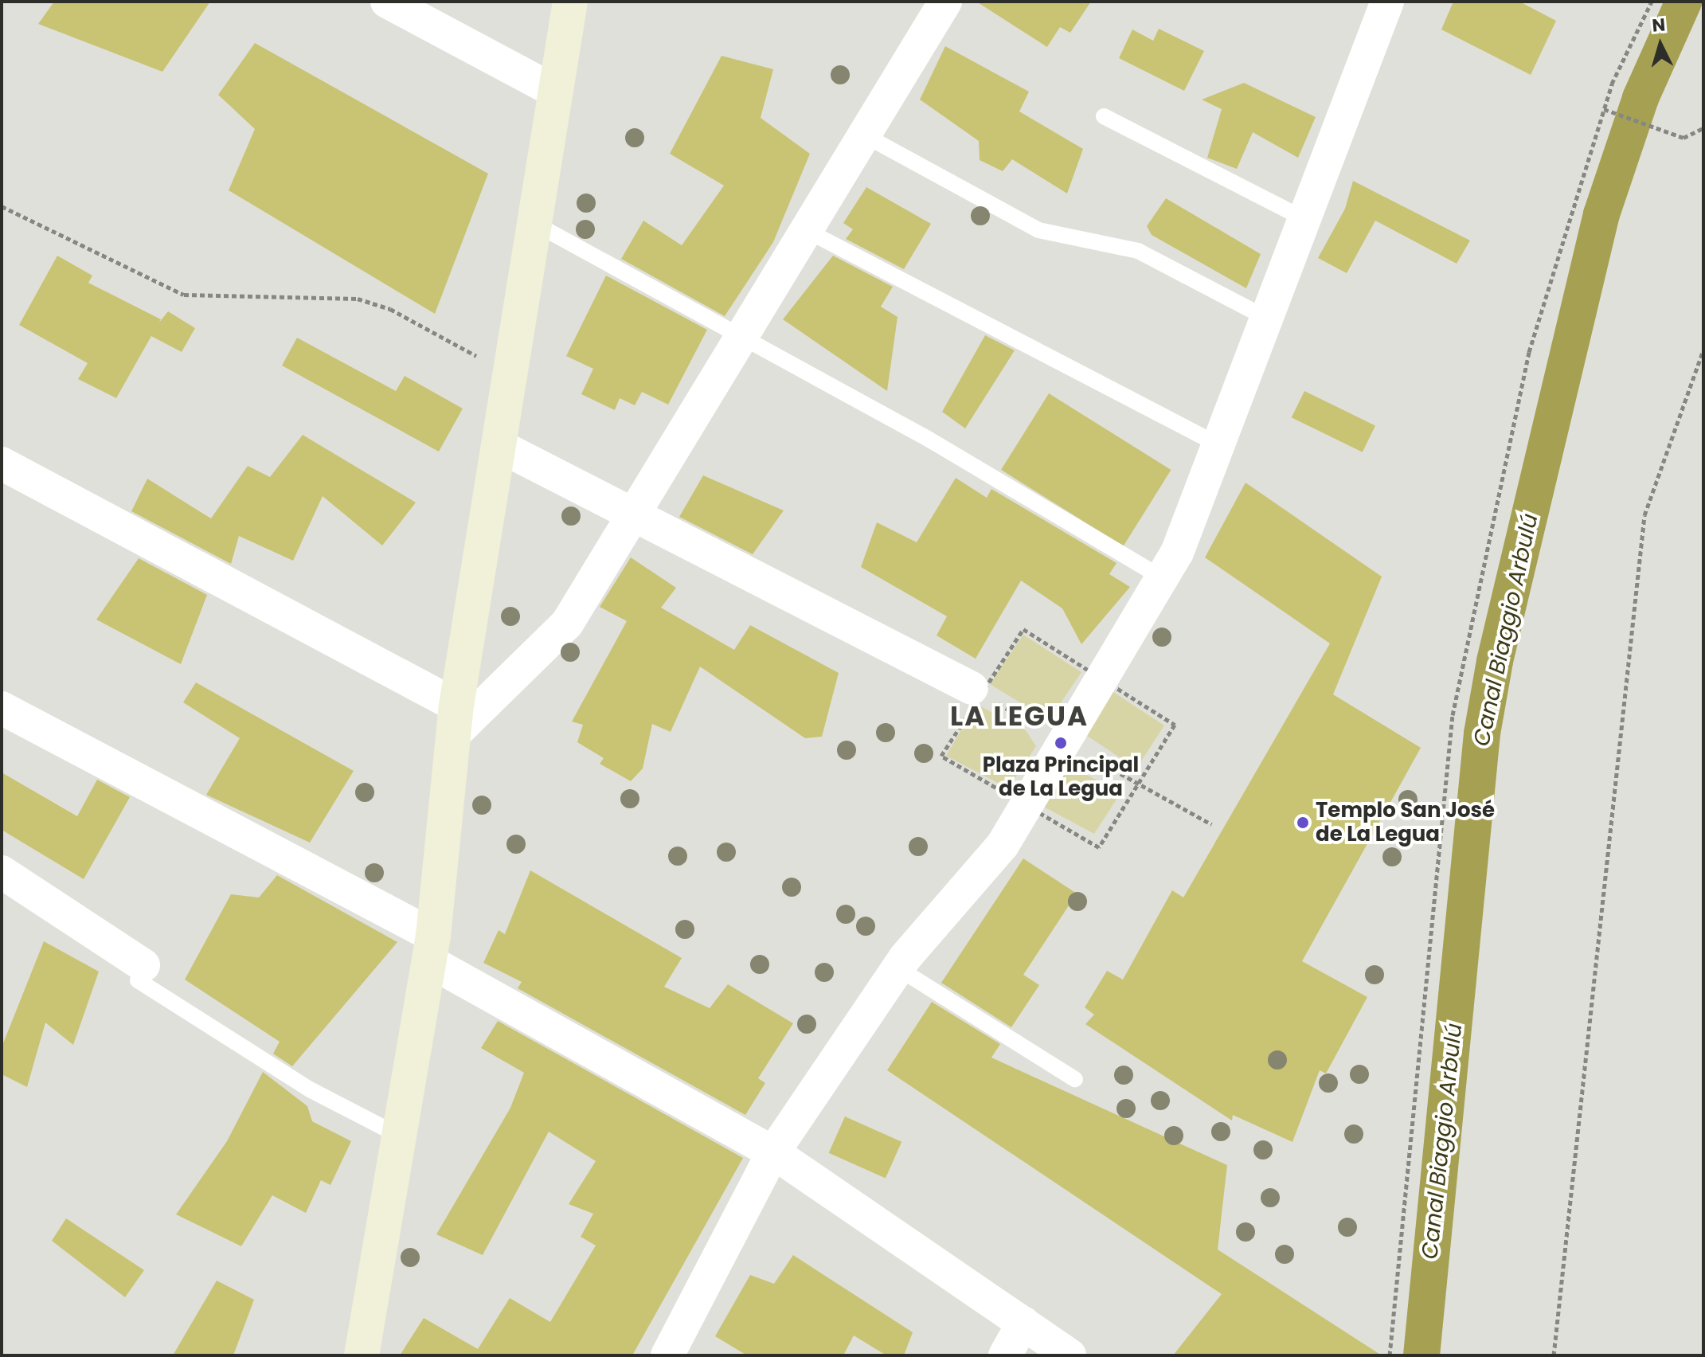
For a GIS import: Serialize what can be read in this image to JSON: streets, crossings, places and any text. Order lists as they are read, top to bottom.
{
  "districts": ["LA LEGUA"],
  "water": ["Canal Biaggio Arbulú"],
  "places": ["Plaza Principal de La Legua", "Templo San José de La Legua"],
  "north": "top"
}
